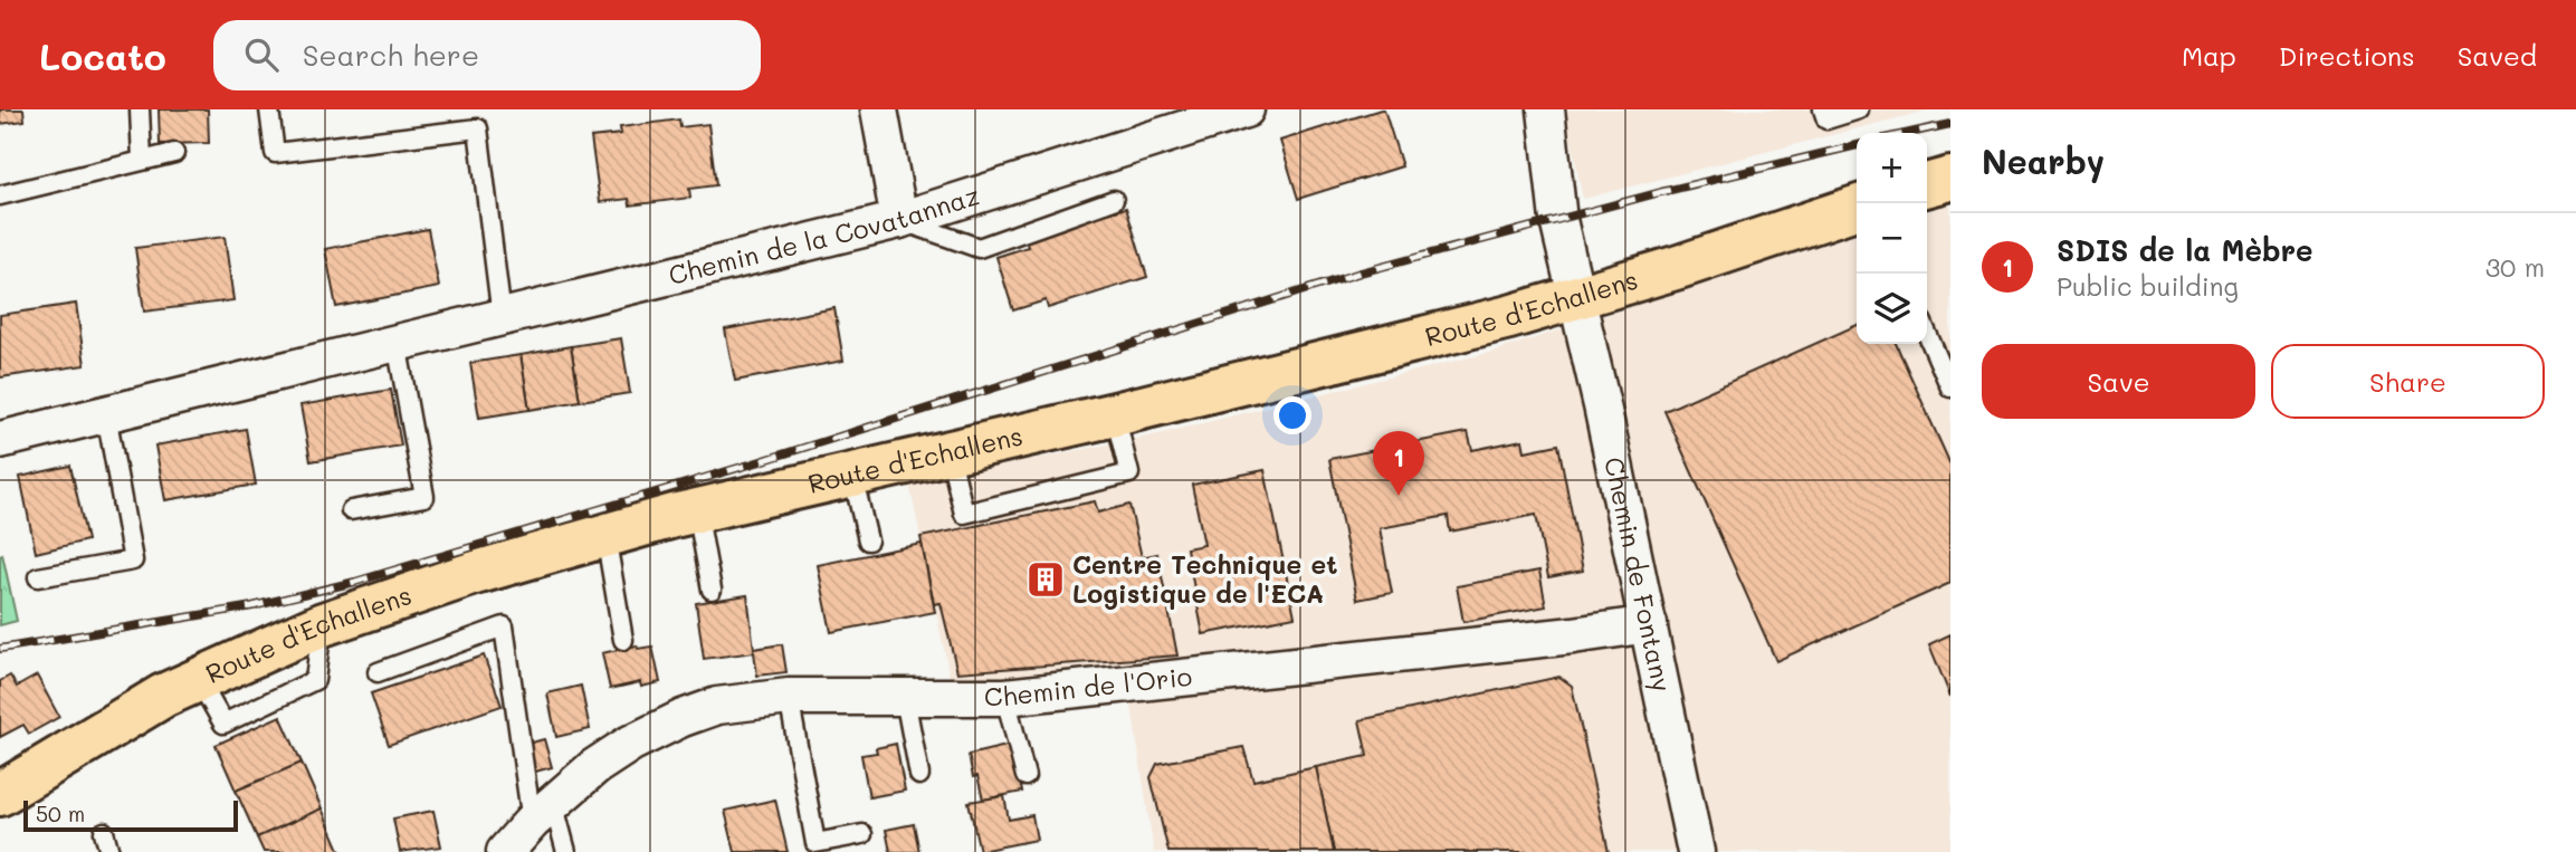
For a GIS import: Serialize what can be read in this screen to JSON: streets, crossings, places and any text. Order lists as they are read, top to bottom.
{
  "streets": {
    "main road": ["Route d'Echallens"],
    "street": ["Chemin de la Covatannaz", "Chemin de Fontany", "Chemin de l'Orio"]
  },
  "crossings": [
    ["Route d'Echallens", "Chemin de Fontany"],
    ["Chemin de Fontany", "Chemin de l'Orio"]
  ],
  "places": {
    "building": ["Centre Technique et Logistique de l'ECA"]
  },
  "scale_bar": "50 m",
  "page": {
    "header": "Locato",
    "search": "Search here",
    "nav": ["Map", "Directions", "Saved"],
    "heading": "Nearby",
    "map_buttons": ["+", "−"],
    "list": [
      {
        "mark": "1",
        "name": "SDIS de la Mèbre",
        "note": "Public building",
        "value": "30 m"
      }
    ],
    "buttons": ["Save", "Share"],
    "pins": "1",
    "scale": "50 m"
  }
}
